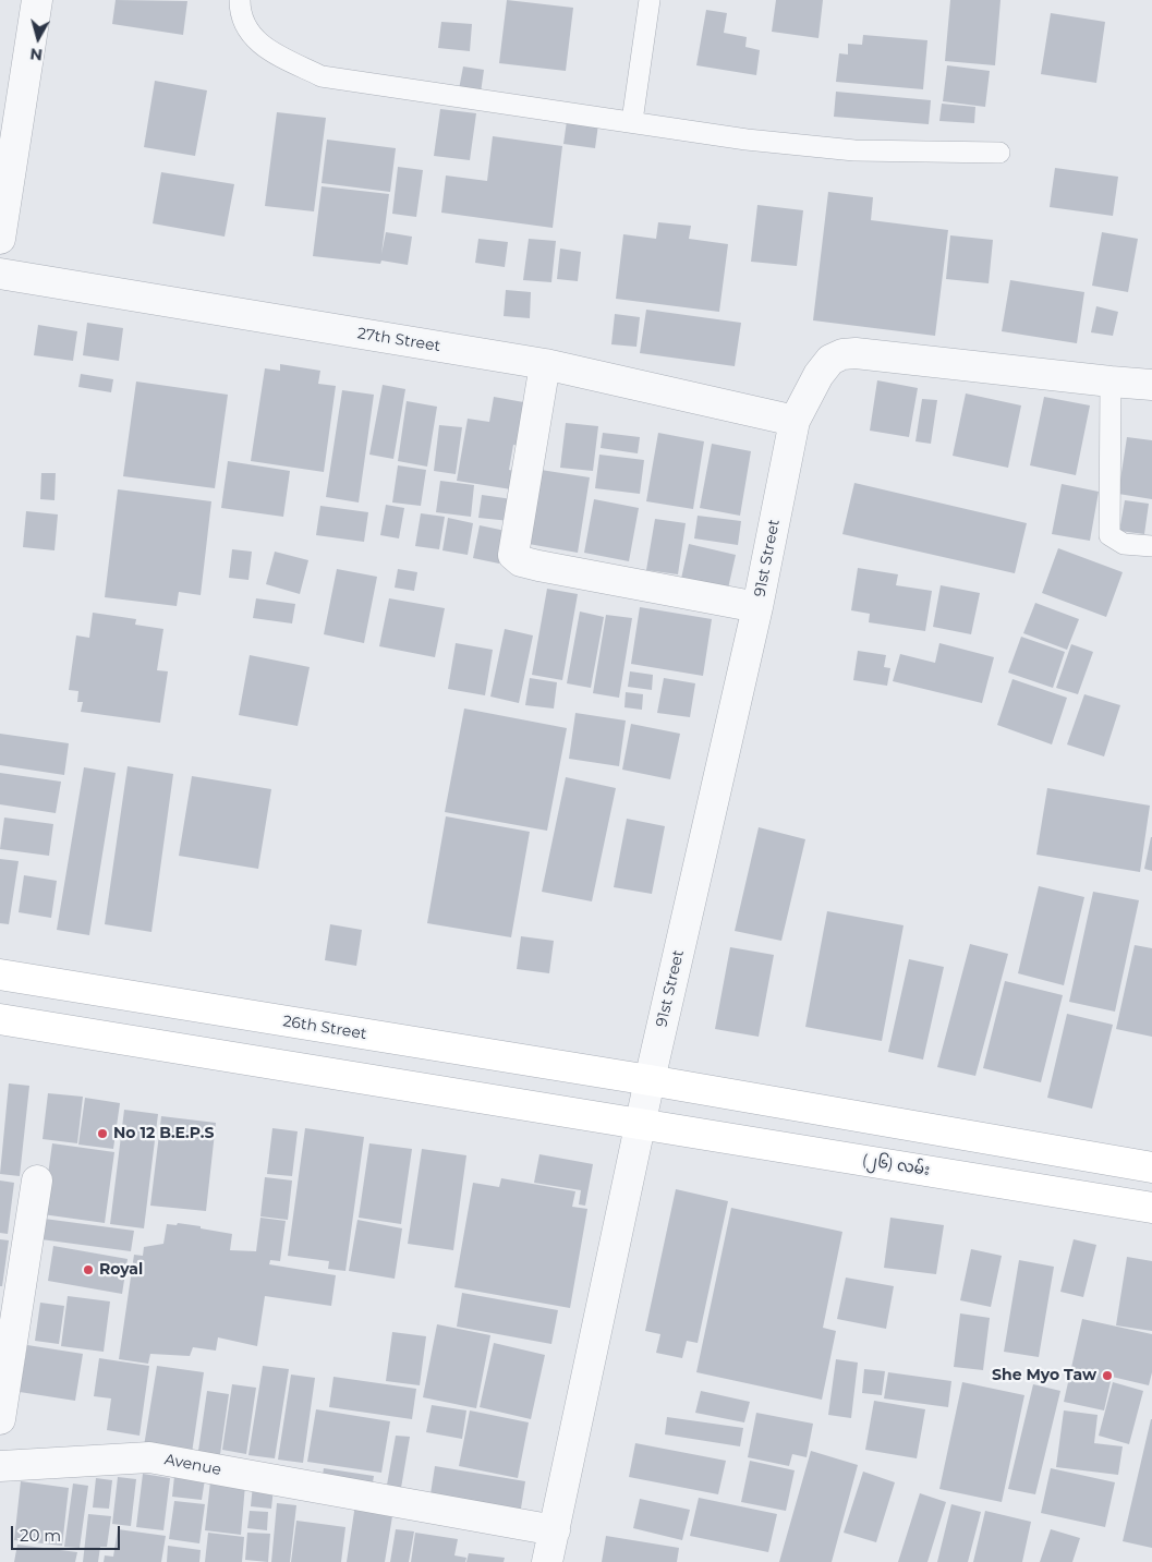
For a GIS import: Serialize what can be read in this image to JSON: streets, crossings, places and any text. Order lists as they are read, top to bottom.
{
  "streets": {
    "main road": ["26th Street", "(၂၆) လမ်း"],
    "street": ["27th Street", "91st Street", "Avenue"]
  },
  "crossings": [
    ["27th Street", "91st Street"],
    ["91st Street", "26th Street"],
    ["91st Street", "(၂၆) လမ်း"],
    ["91st Street", "Avenue"]
  ],
  "places": ["No 12 B.E.P.S", "Royal", "She Myo Taw"],
  "scale_bar": "20 m",
  "north": "bottom"
}
